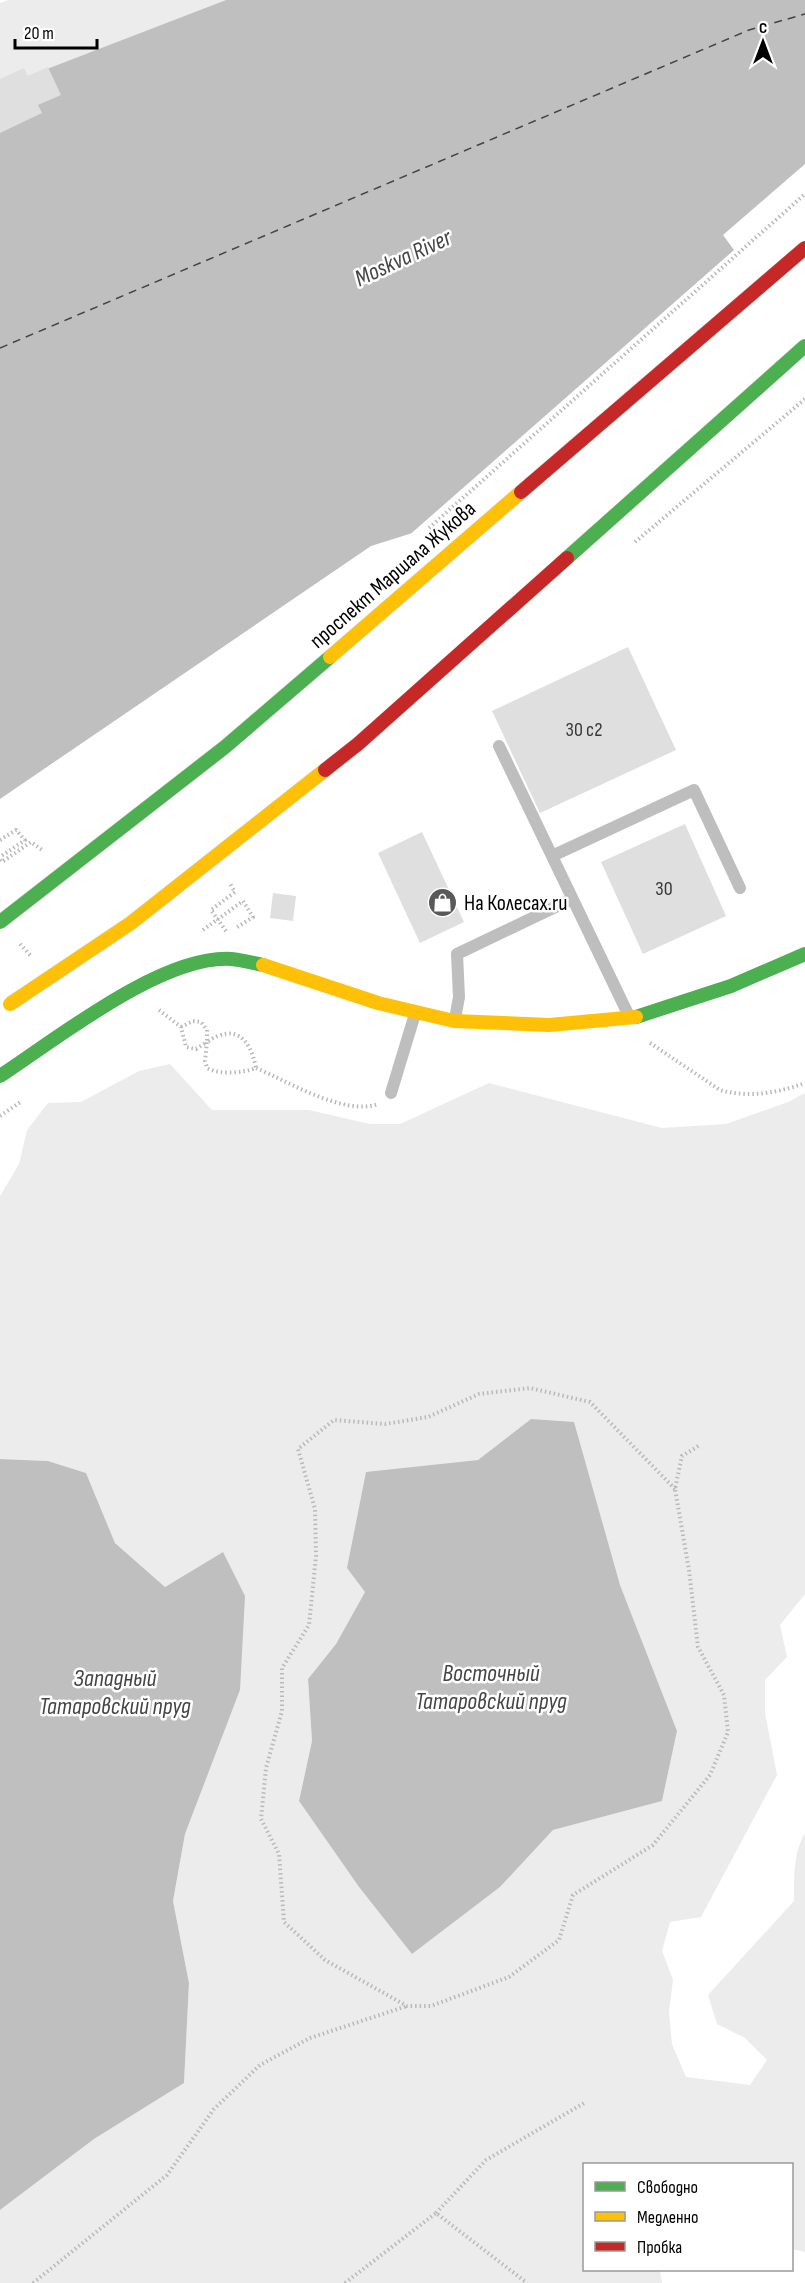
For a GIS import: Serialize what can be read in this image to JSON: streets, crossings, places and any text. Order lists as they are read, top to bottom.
{
  "streets": {
    "main road": ["проспект Маршала Жукова"]
  },
  "water": ["Moskva River", "Восточный Татаровский пруд", "Западный Татаровский пруд"],
  "places": {
    "shop": ["На Колесах.ru"]
  },
  "house_numbers": ["30 с2", "30"],
  "legend": ["Свободно", "Медленно", "Пробка"],
  "scale_bar": "20 m",
  "north": "top"
}
